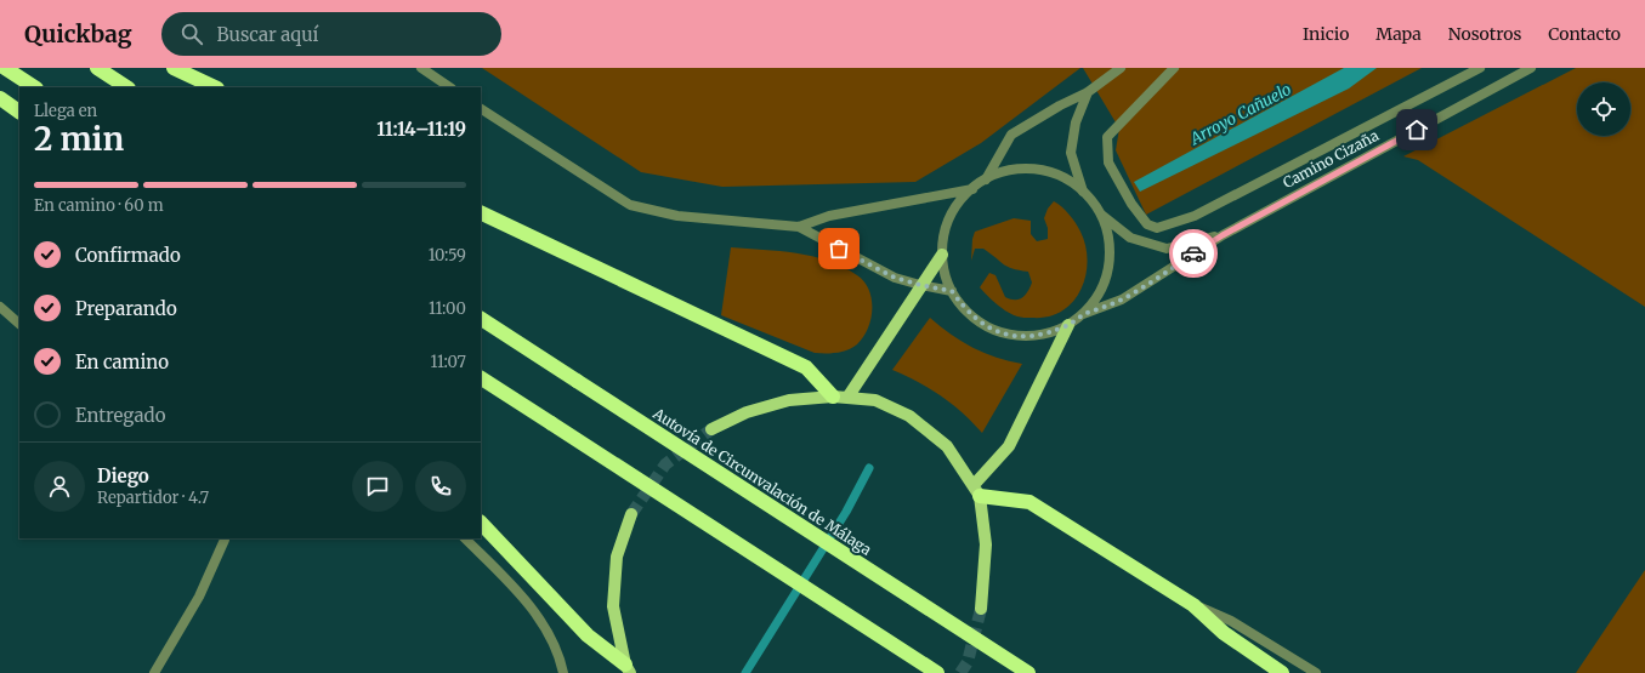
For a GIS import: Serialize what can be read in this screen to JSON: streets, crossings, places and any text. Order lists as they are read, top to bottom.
{
  "streets": {
    "highway": ["Autovía de Circunvalación de Málaga"],
    "street": ["Camino Cizaña"]
  },
  "water": ["Arroyo Cañuelo"],
  "page": {
    "header": "Quickbag",
    "search": "Buscar aquí",
    "nav": [
      "Inicio",
      "Mapa",
      "Nosotros",
      "Contacto"
    ],
    "heading": ["2 min", "Llega en", "11:14–11:19"],
    "panel": ["Diego", "Repartidor · 4.7"],
    "bar": "En camino · 60 m",
    "list": [
      ["Confirmado", "10:59"],
      ["Preparando", "11:00"],
      ["En camino", "11:07"],
      "Entregado"
    ]
  }
}
